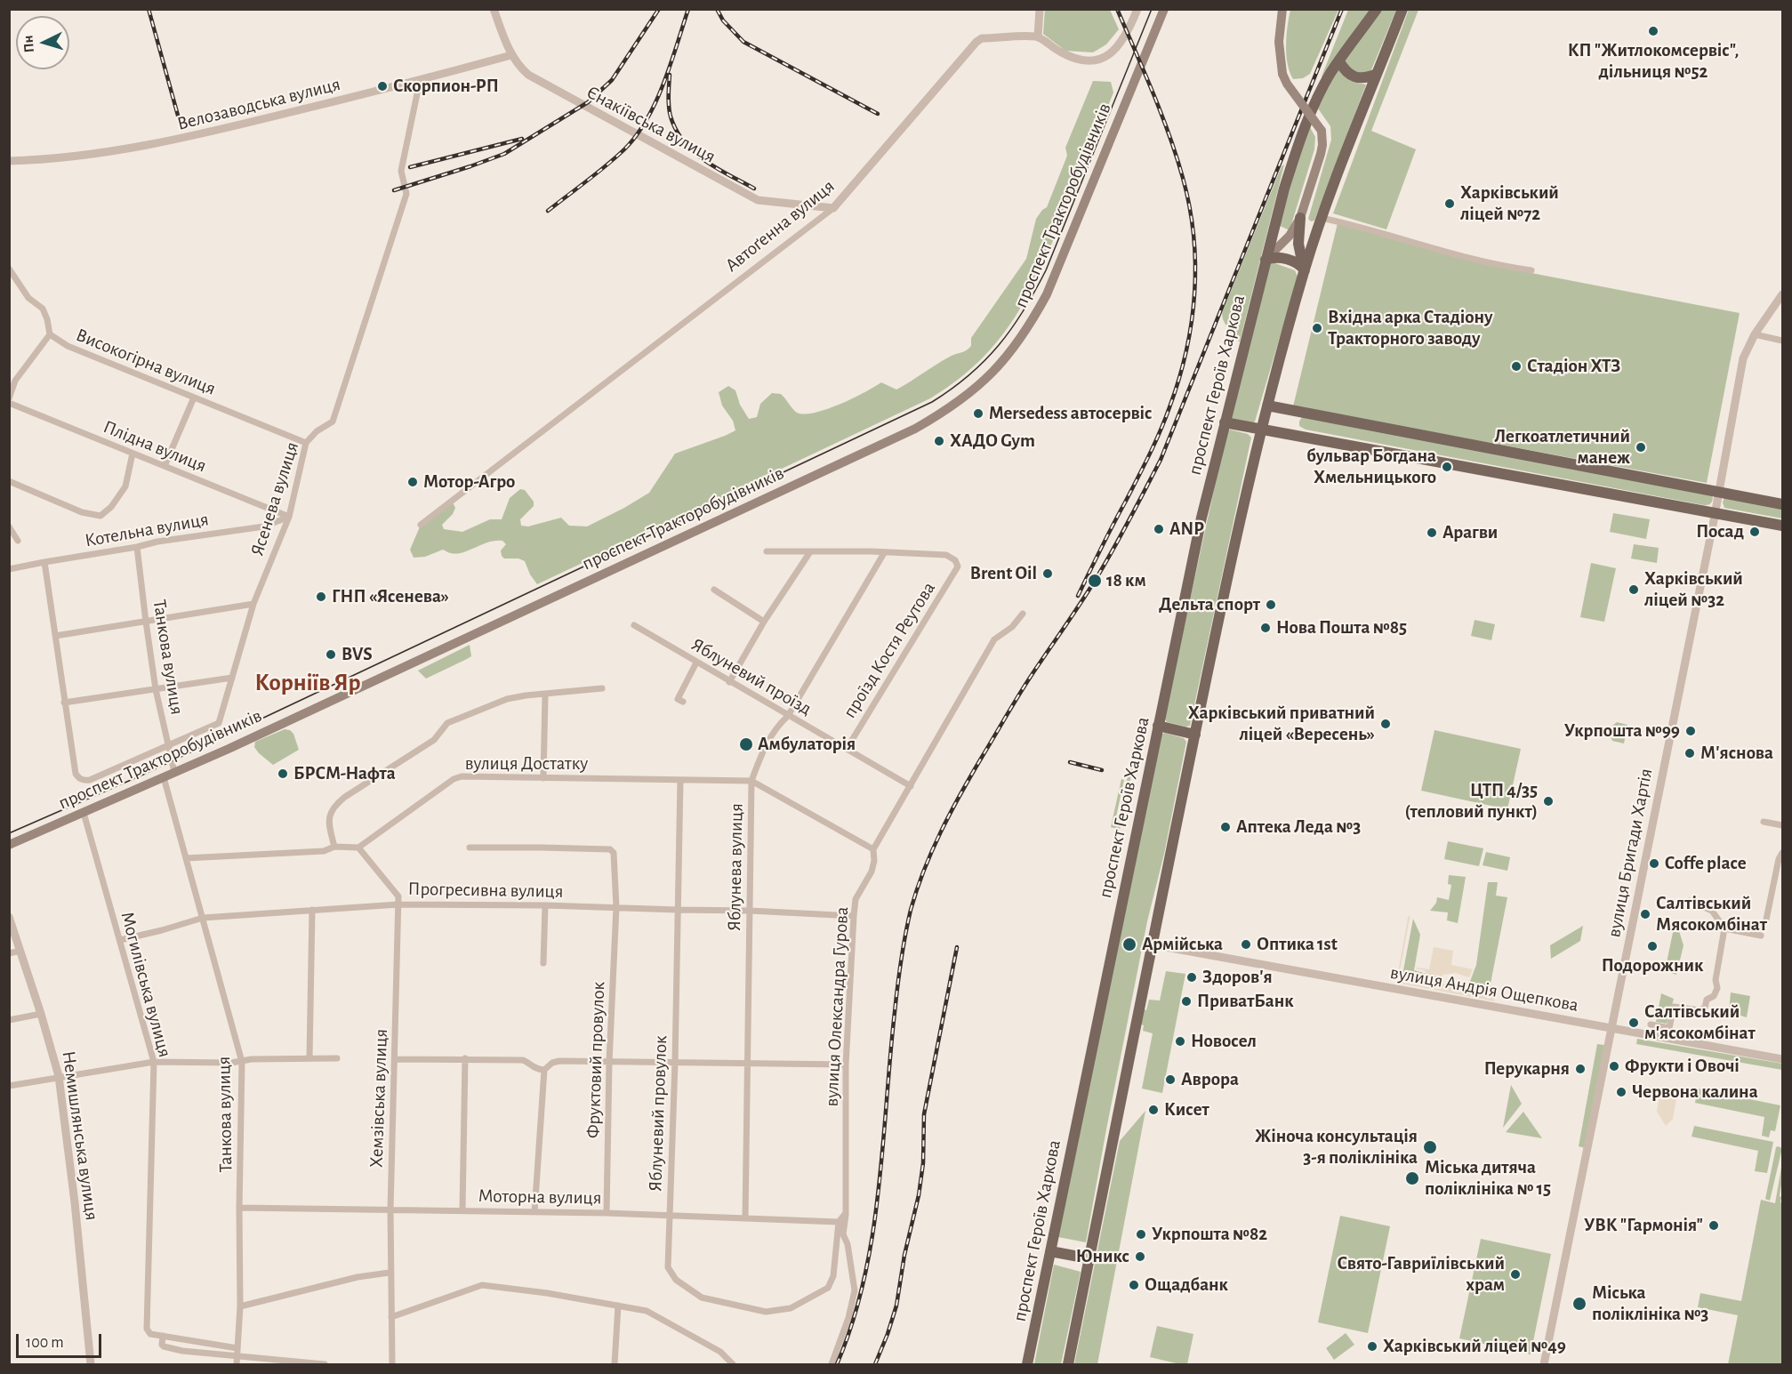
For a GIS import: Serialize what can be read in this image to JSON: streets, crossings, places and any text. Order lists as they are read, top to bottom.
{
  "streets": {
    "main road": ["проспект Тракторобудівників", "проспект Героїв Харкова"],
    "street": [
      "Велозаводська вулиця",
      "Єнакіївська вулиця",
      "Автоґенна вулиця",
      "Високогірна вулиця",
      "Плідна вулиця",
      "Ясенева вулиця",
      "Котельна вулиця",
      "проїзд Костя Реутова",
      "Танкова вулиця",
      "Яблуневий проїзд",
      "вулиця Достатку",
      "вулиця Бригади Хартія",
      "Яблунева вулиця",
      "Прогресивна вулиця",
      "Могилівська вулиця",
      "вулиця Андрія Ощепкова",
      "вулиця Олександра Гурова",
      "Фруктовий провулок",
      "Хемзівська вулиця",
      "Яблуневий провулок",
      "Немишлянська вулиця",
      "Моторна вулиця"
    ]
  },
  "crossings": [
    ["Велозаводська вулиця", "Єнакіївська вулиця"],
    ["Велозаводська вулиця", "Ясенева вулиця"],
    ["Єнакіївська вулиця", "Автоґенна вулиця"],
    ["проспект Тракторобудівників", "Танкова вулиця"],
    ["проспект Тракторобудівників", "Могилівська вулиця"],
    ["Високогірна вулиця", "Ясенева вулиця"],
    ["Плідна вулиця", "Ясенева вулиця"],
    ["Плідна вулиця", "Котельна вулиця"],
    ["Ясенева вулиця", "Котельна вулиця"],
    ["Ясенева вулиця", "Танкова вулиця"],
    ["Котельна вулиця", "Танкова вулиця"],
    ["проїзд Костя Реутова", "Яблуневий проїзд"],
    ["проїзд Костя Реутова", "Яблунева вулиця"],
    ["Танкова вулиця", "Прогресивна вулиця"],
    ["Танкова вулиця", "Моторна вулиця"],
    ["Яблуневий проїзд", "Яблунева вулиця"],
    ["Яблуневий проїзд", "вулиця Олександра Гурова"],
    ["вулиця Достатку", "Яблунева вулиця"],
    ["вулиця Достатку", "вулиця Олександра Гурова"],
    ["вулиця Достатку", "Хемзівська вулиця"],
    ["вулиця Достатку", "Яблуневий провулок"],
    ["вулиця Бригади Хартія", "вулиця Андрія Ощепкова"],
    ["Яблунева вулиця", "Прогресивна вулиця"],
    ["Яблунева вулиця", "Моторна вулиця"],
    ["Прогресивна вулиця", "Могилівська вулиця"],
    ["Прогресивна вулиця", "вулиця Олександра Гурова"],
    ["Прогресивна вулиця", "Фруктовий провулок"],
    ["Прогресивна вулиця", "Хемзівська вулиця"],
    ["Прогресивна вулиця", "Яблуневий провулок"],
    ["Фруктовий провулок", "Моторна вулиця"],
    ["Хемзівська вулиця", "Моторна вулиця"],
    ["Яблуневий провулок", "Моторна вулиця"]
  ],
  "districts": ["Корніїв Яр"],
  "places": [
    "КП \"Житлокомсервіс\", дільниця №52",
    "Скорпион-РП",
    "Харківський ліцей №72",
    "Вхідна арка Стадіону Тракторного заводу",
    "Стадіон ХТЗ",
    "Mersedess автосервіс",
    "ХАДО Gym",
    "Легкоатлетичний манеж",
    "бульвар Богдана Хмельницького",
    "Мотор-Агро",
    "ANP",
    "Посад",
    "Арагви",
    "Brent Oil",
    "18 км",
    "Харківський ліцей №32",
    "ГНП «Ясенева»",
    "Дельта спорт",
    "Нова Пошта №85",
    "BVS",
    "Харківський приватний ліцей «Вересень»",
    "Укрпошта №99",
    "Амбулаторія",
    "М'яснова",
    "БРСМ-Нафта",
    "ЦТП 4/35 (тепловий пункт)",
    "Аптека Леда №3",
    "Coffe place",
    "Салтівський Мясокомбінат",
    "Армійська",
    "Оптика 1st",
    "Подорожник",
    "Здоров'я",
    "ПриватБанк",
    "Салтівський м'ясокомбінат",
    "Новосел",
    "Фрукти і Овочі",
    "Перукарня",
    "Аврора",
    "Червона калина",
    "Кисет",
    "Жіноча консультація 3-я поліклініка",
    "Міська дитяча поліклініка № 15",
    "УВК \"Гармонія\"",
    "Укрпошта №82",
    "Юникс",
    "Свято-Гавриїлівський храм",
    "Ощадбанк",
    "Міська поліклініка №3",
    "Харківський ліцей №49"
  ],
  "scale_bar": "100 m",
  "north": "left"
}
